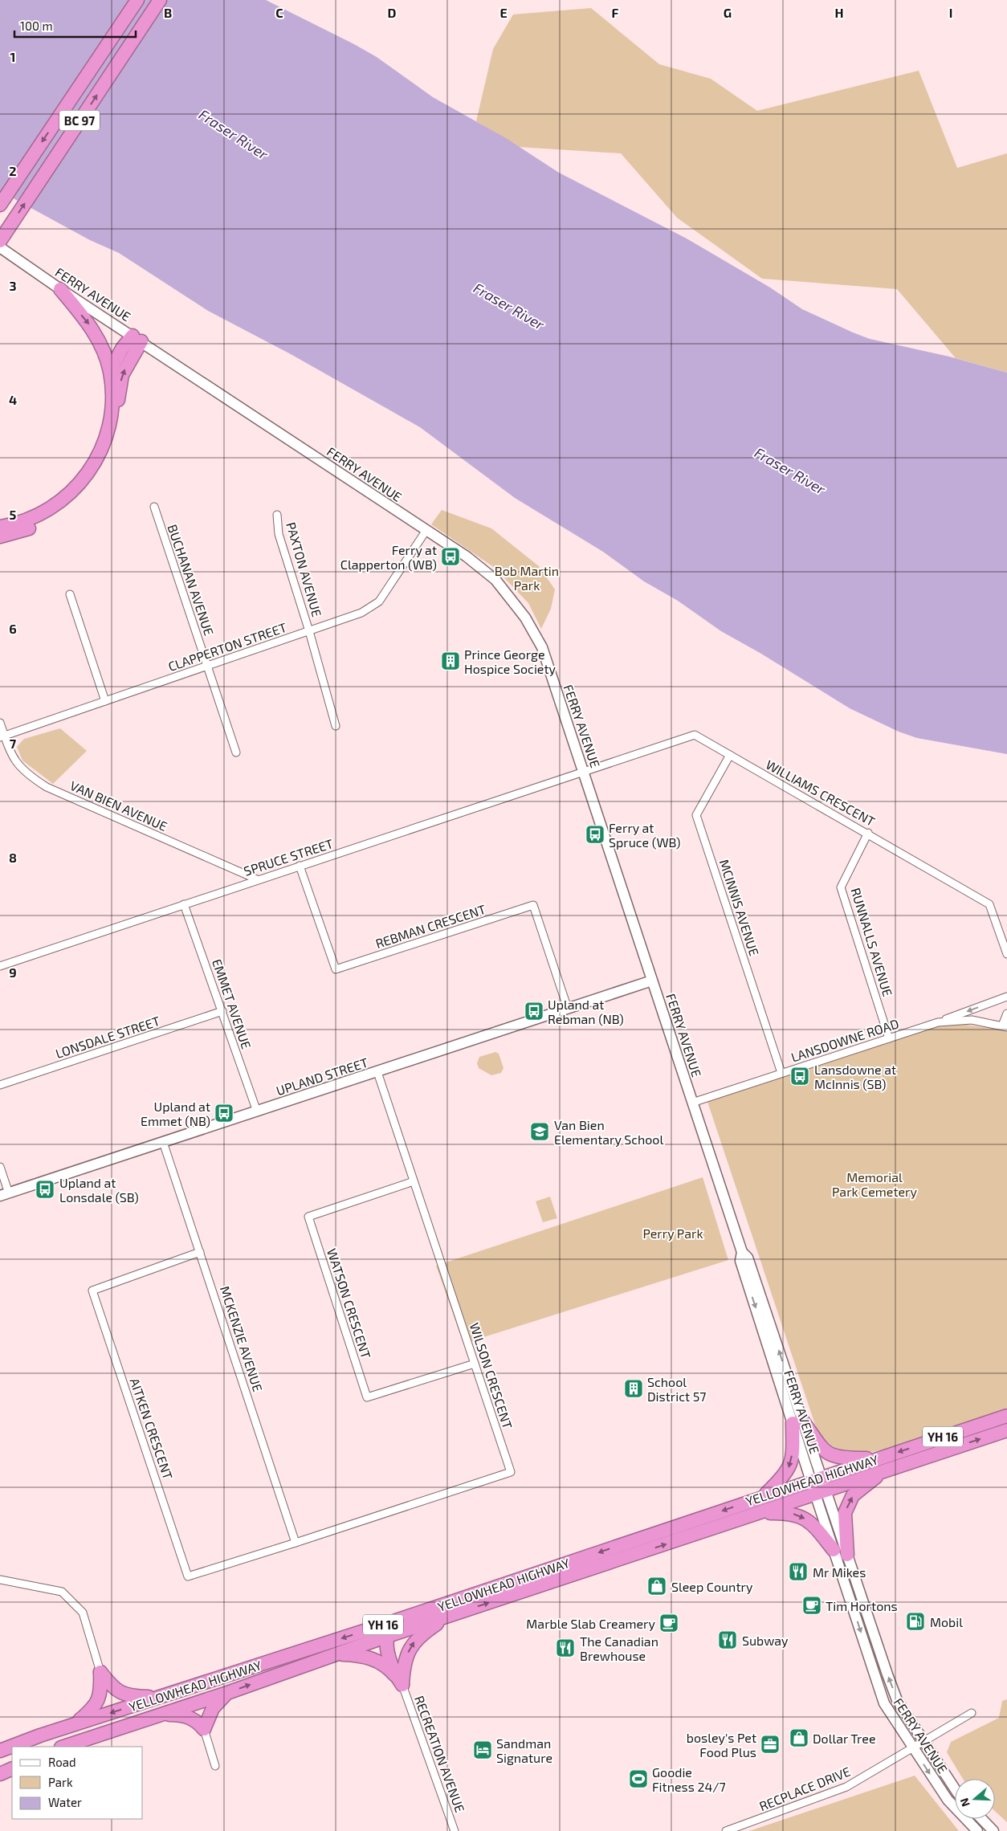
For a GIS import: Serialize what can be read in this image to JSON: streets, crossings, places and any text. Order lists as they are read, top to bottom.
{
  "streets": {
    "highway": ["BC 97", "YH 16", "YELLOWHEAD HIGHWAY"],
    "main road": ["FERRY AVENUE", "UPLAND STREET"],
    "street": [
      "PAXTON AVENUE",
      "BUCHANAN AVENUE",
      "CLAPPERTON STREET",
      "WILLIAMS CRESCENT",
      "VAN BIEN AVENUE",
      "SPRUCE STREET",
      "MCINNIS AVENUE",
      "REBMAN CRESCENT",
      "RUNNALLS AVENUE",
      "EMMET AVENUE",
      "LONSDALE STREET",
      "LANSDOWNE ROAD",
      "WATSON CRESCENT",
      "MCKENZIE AVENUE",
      "WILSON CRESCENT",
      "AITKEN CRESCENT",
      "RECREATION AVENUE",
      "RECPLACE DRIVE"
    ]
  },
  "crossings": [
    ["FERRY AVENUE", "CLAPPERTON STREET"],
    ["FERRY AVENUE", "WILLIAMS CRESCENT"],
    ["FERRY AVENUE", "SPRUCE STREET"],
    ["FERRY AVENUE", "LANSDOWNE ROAD"],
    ["FERRY AVENUE", "UPLAND STREET"],
    ["FERRY AVENUE", "YELLOWHEAD HIGHWAY"],
    ["FERRY AVENUE", "RECPLACE DRIVE"],
    ["PAXTON AVENUE", "CLAPPERTON STREET"],
    ["BUCHANAN AVENUE", "CLAPPERTON STREET"],
    ["CLAPPERTON STREET", "VAN BIEN AVENUE"],
    ["WILLIAMS CRESCENT", "SPRUCE STREET"],
    ["WILLIAMS CRESCENT", "MCINNIS AVENUE"],
    ["WILLIAMS CRESCENT", "RUNNALLS AVENUE"],
    ["VAN BIEN AVENUE", "SPRUCE STREET"],
    ["SPRUCE STREET", "REBMAN CRESCENT"],
    ["SPRUCE STREET", "EMMET AVENUE"],
    ["MCINNIS AVENUE", "LANSDOWNE ROAD"],
    ["REBMAN CRESCENT", "UPLAND STREET"],
    ["RUNNALLS AVENUE", "LANSDOWNE ROAD"],
    ["EMMET AVENUE", "LONSDALE STREET"],
    ["EMMET AVENUE", "UPLAND STREET"],
    ["UPLAND STREET", "MCKENZIE AVENUE"],
    ["UPLAND STREET", "WILSON CRESCENT"],
    ["WATSON CRESCENT", "WILSON CRESCENT"],
    ["MCKENZIE AVENUE", "WILSON CRESCENT"],
    ["MCKENZIE AVENUE", "AITKEN CRESCENT"],
    ["WILSON CRESCENT", "AITKEN CRESCENT"]
  ],
  "water": ["Fraser River"],
  "parks": ["Bob Martin Park", "Memorial Park Cemetery", "Perry Park"],
  "places": {
    "bus stop": [
      "Ferry at Clapperton (WB)",
      "Ferry at Spruce (WB)",
      "Upland at Rebman (NB)",
      "Lansdowne at McInnis (SB)",
      "Upland at Emmet (NB)",
      "Upland at Lonsdale (SB)"
    ],
    "building": ["Prince George Hospice Society", "School District 57"],
    "school or university": ["Van Bien Elementary School"],
    "restaurant": ["Mr Mikes", "Subway", "The Canadian Brewhouse"],
    "shop": ["Sleep Country", "Dollar Tree"],
    "cafe": ["Tim Hortons", "Marble Slab Creamery"],
    "fuel station": ["Mobil"],
    "office": ["bosley's Pet Food Plus"],
    "hotel": ["Sandman Signature"],
    "sports": ["Goodie Fitness 24/7"]
  },
  "legend": ["Road", "Park", "Water"],
  "scale_bar": "100 m",
  "north": "left",
  "grid": {
    "columns": [
      "B",
      "C",
      "D",
      "E",
      "F",
      "G",
      "H",
      "I"
    ],
    "rows": [
      "1",
      "2",
      "3",
      "4",
      "5",
      "6",
      "7",
      "8",
      "9"
    ]
  }
}
